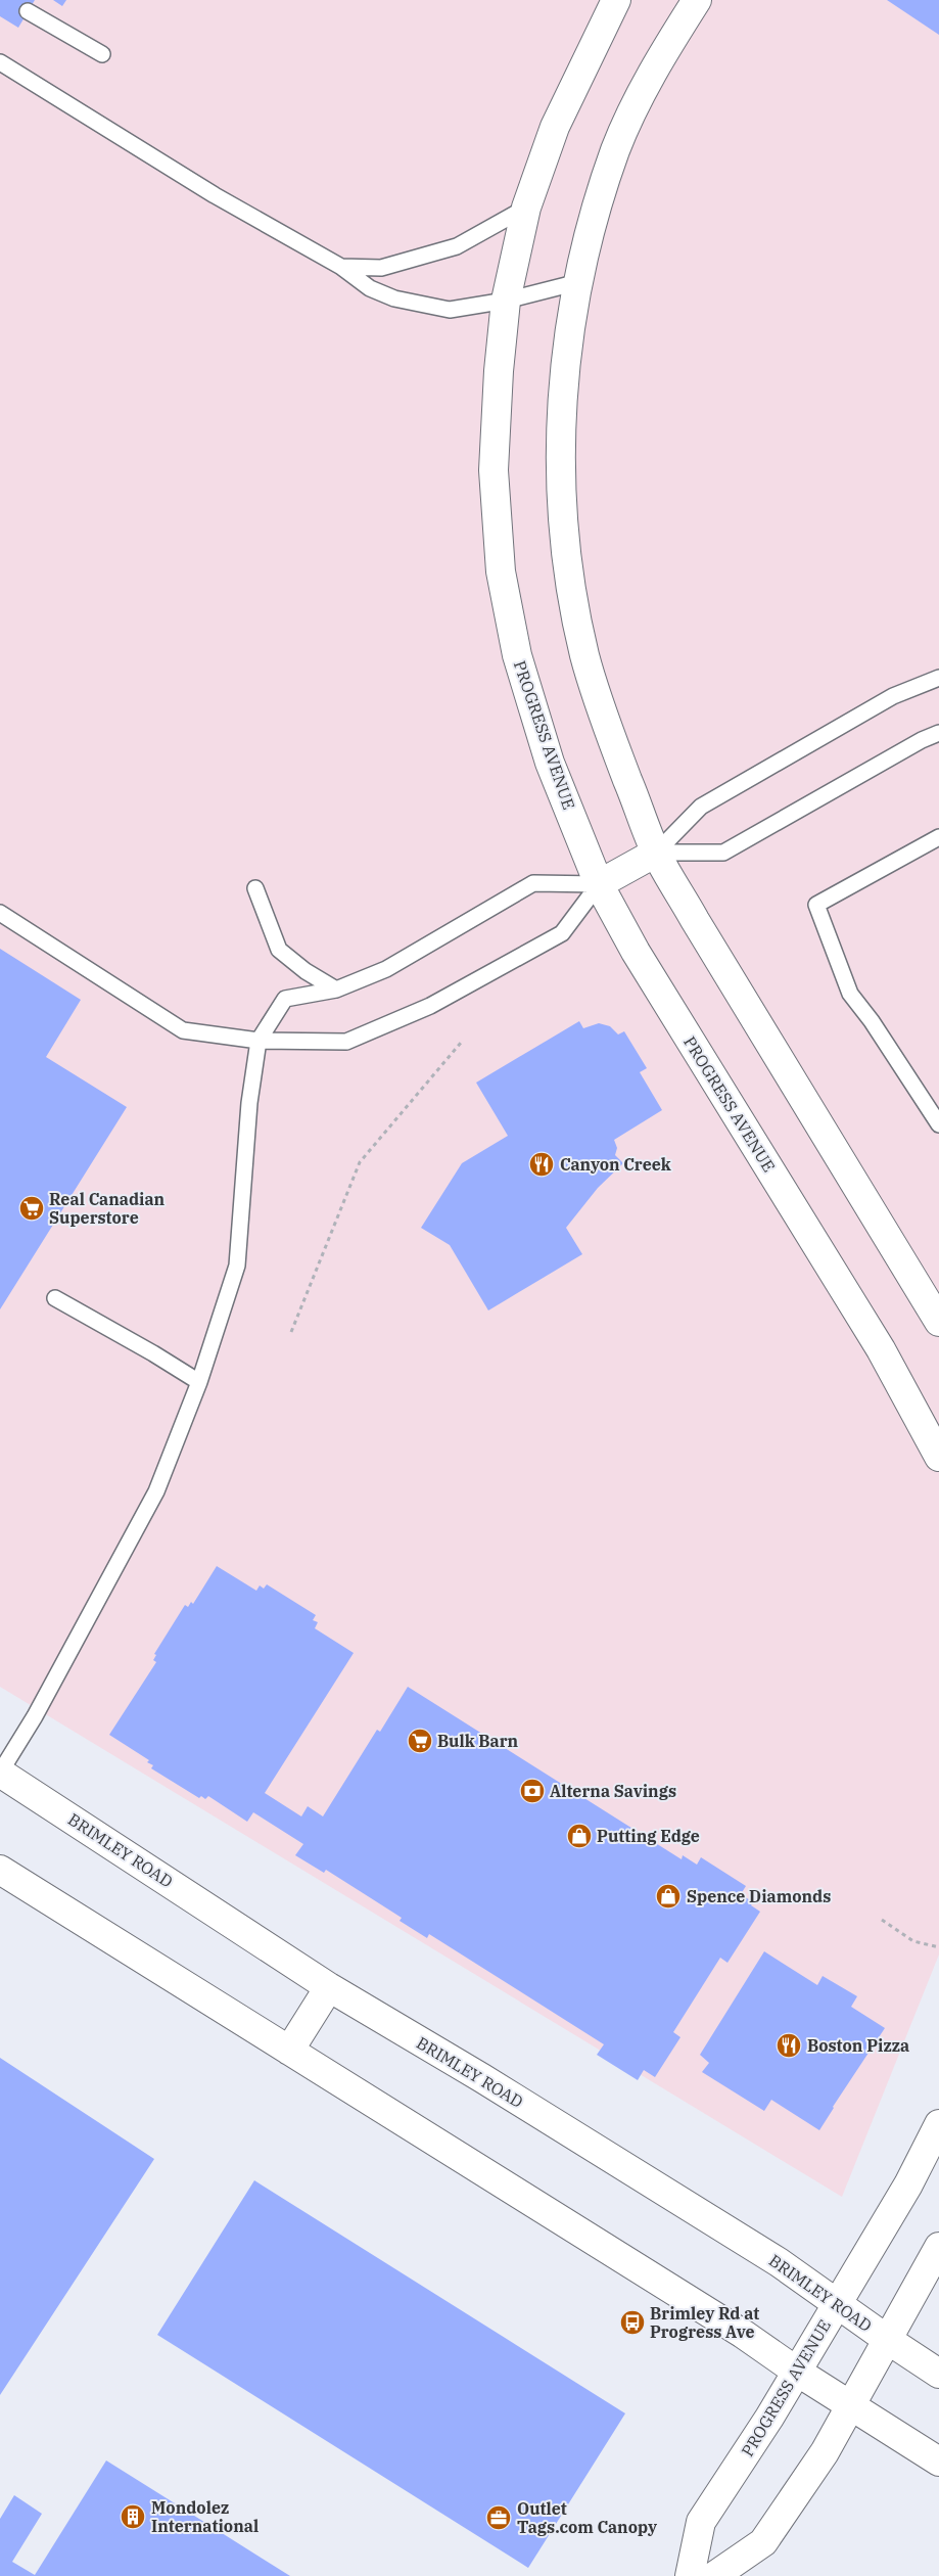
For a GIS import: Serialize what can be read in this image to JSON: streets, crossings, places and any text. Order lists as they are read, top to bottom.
{
  "streets": {
    "main road": ["PROGRESS AVENUE", "BRIMLEY ROAD"]
  },
  "crossings": [
    ["PROGRESS AVENUE", "BRIMLEY ROAD"]
  ],
  "places": {
    "restaurant": ["Canyon Creek", "Boston Pizza"],
    "supermarket": ["Real Canadian Superstore", "Bulk Barn"],
    "bank": ["Alterna Savings"],
    "shop": ["Putting Edge", "Spence Diamonds"],
    "bus stop": ["Brimley Rd at Progress Ave"],
    "building": ["Mondolez International"],
    "office": ["Outlet Tags.com Canopy"]
  }
}
